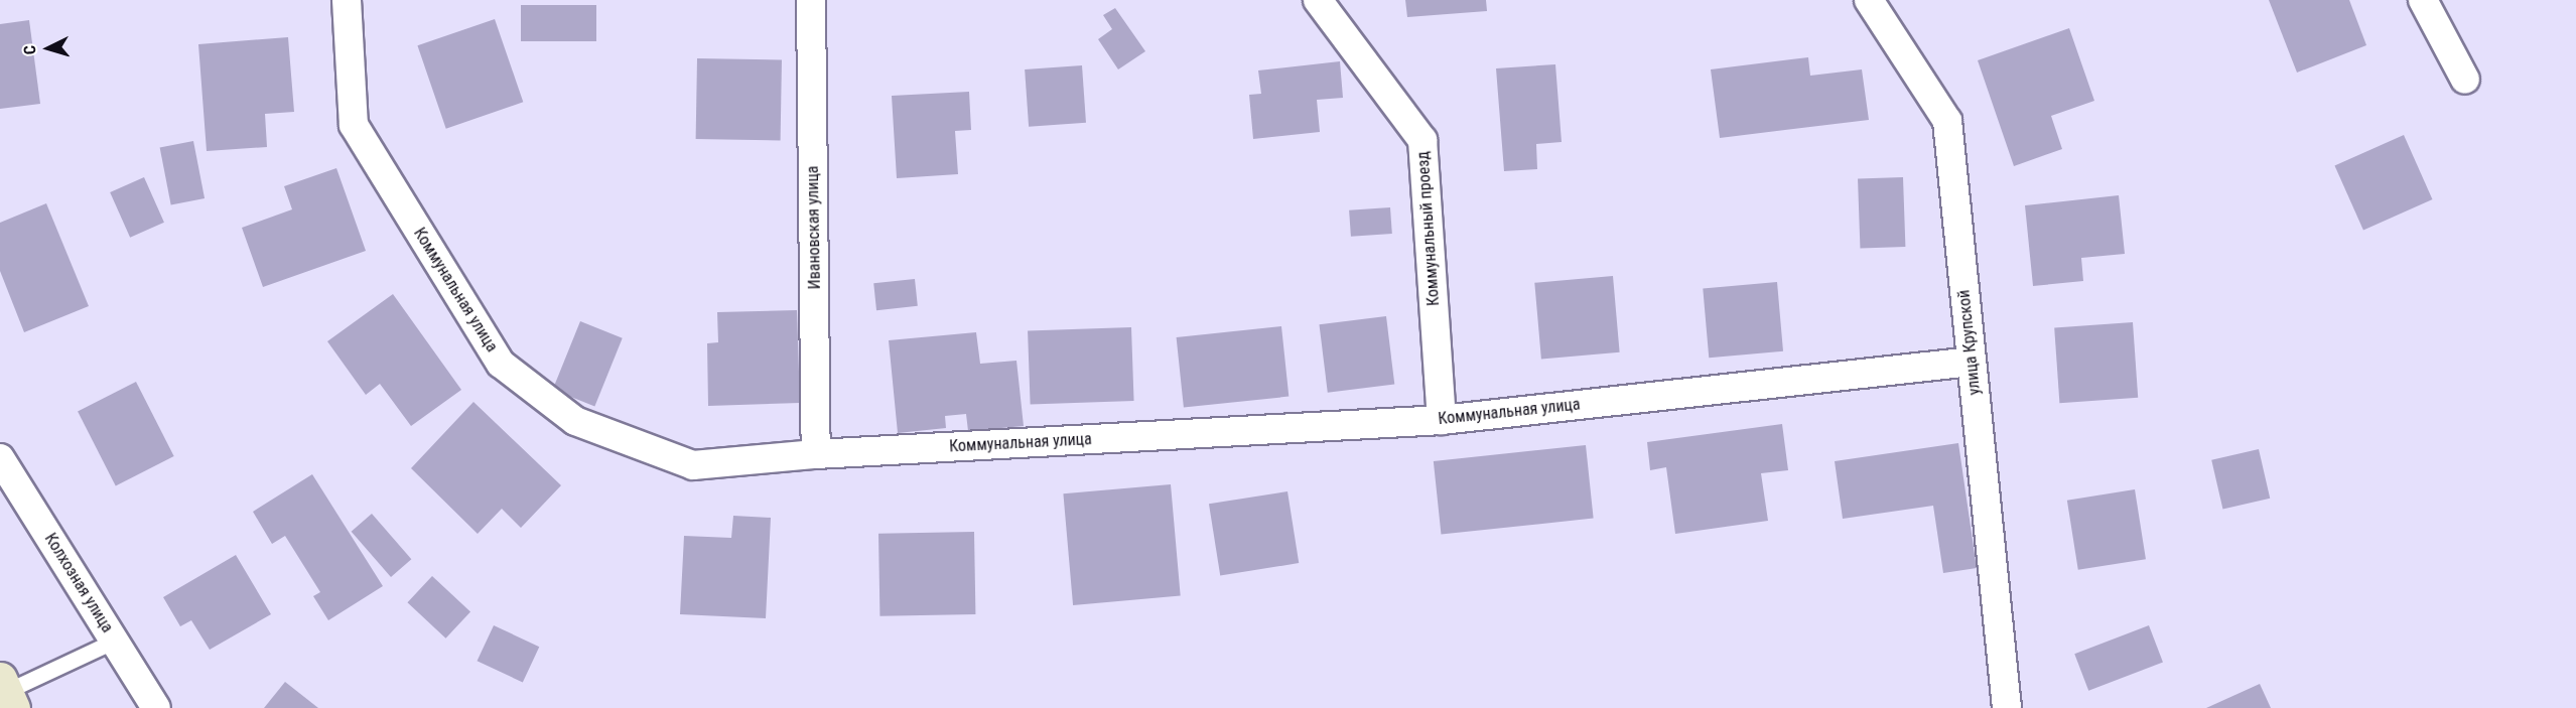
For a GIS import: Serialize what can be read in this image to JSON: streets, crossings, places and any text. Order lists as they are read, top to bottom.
{
  "streets": {
    "street": [
      "Ивановская улица",
      "Коммунальный проезд",
      "Коммунальная улица",
      "улица Крупской",
      "Колхозная улица"
    ]
  },
  "crossings": [
    ["Ивановская улица", "Коммунальная улица"],
    ["Коммунальный проезд", "Коммунальная улица"],
    ["Коммунальная улица", "улица Крупской"]
  ],
  "north": "left"
}
